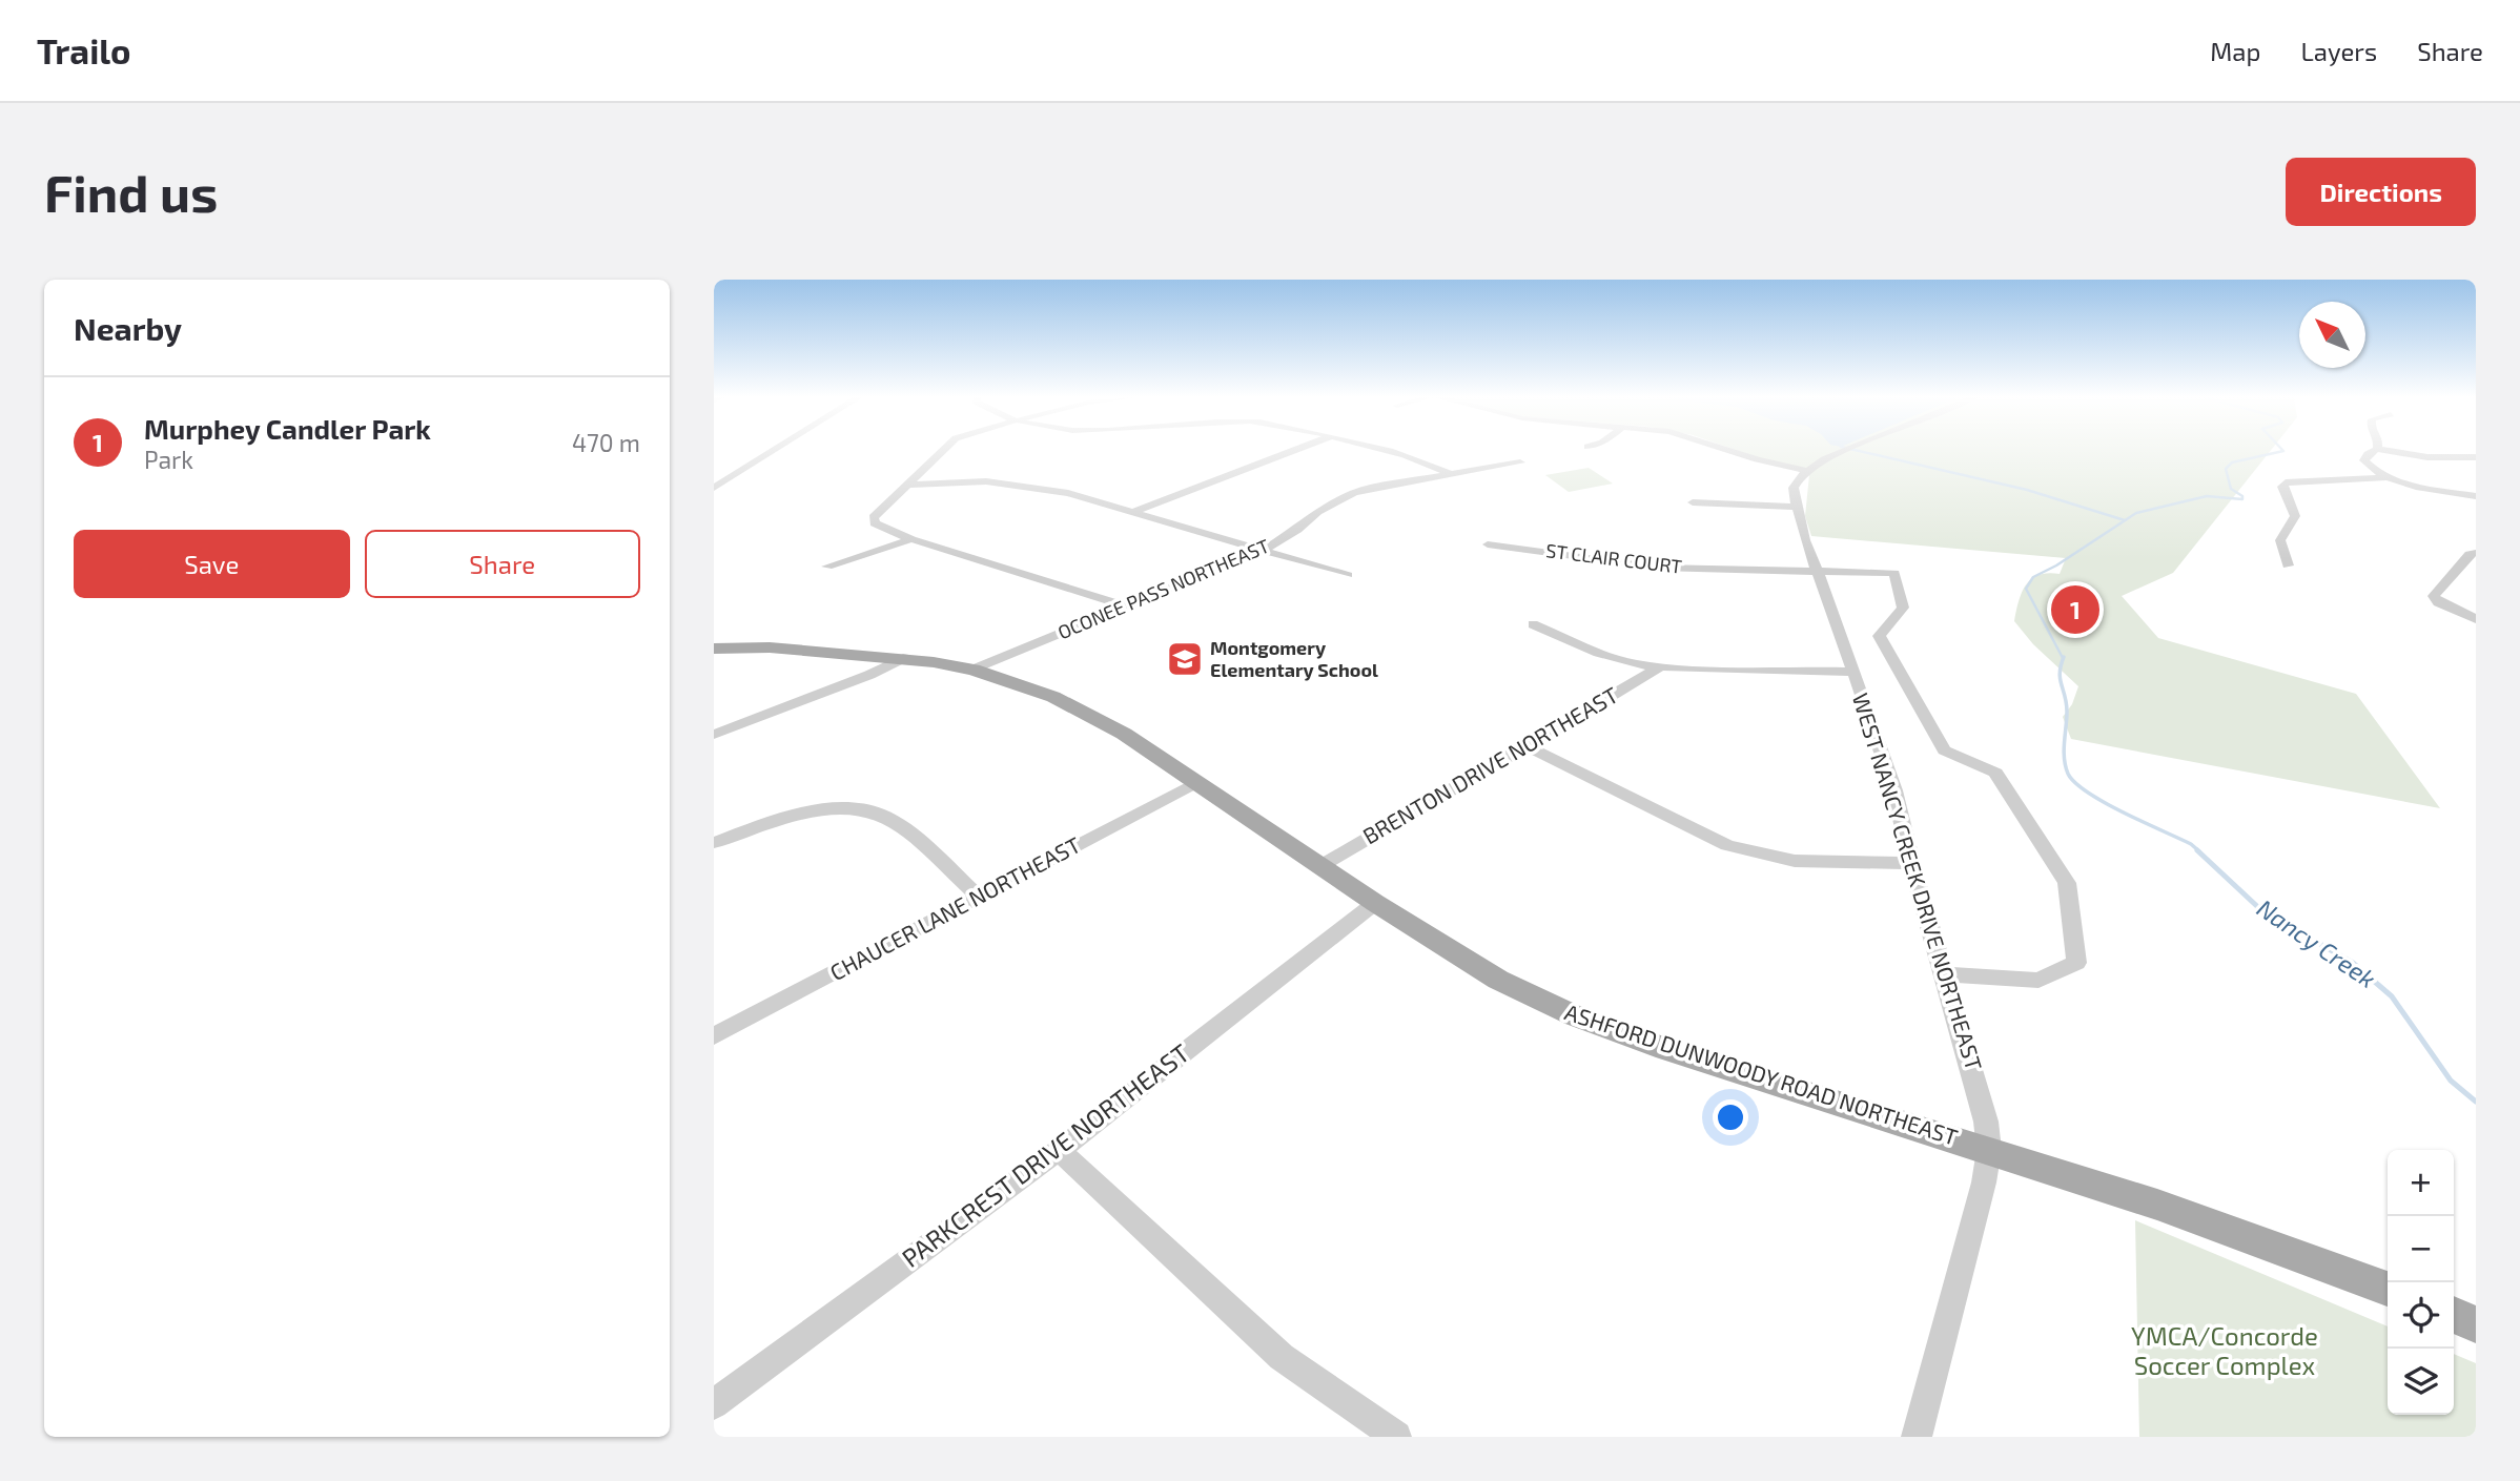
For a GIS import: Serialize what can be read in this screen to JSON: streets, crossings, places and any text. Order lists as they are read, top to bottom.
{
  "streets": {
    "main road": ["ASHFORD DUNWOODY ROAD NORTHEAST"],
    "street": [
      "ST CLAIR COURT",
      "OCONEE PASS NORTHEAST",
      "BRENTON DRIVE NORTHEAST",
      "WEST NANCY CREEK DRIVE NORTHEAST",
      "CHAUCER LANE NORTHEAST",
      "PARKCREST DRIVE NORTHEAST"
    ]
  },
  "crossings": [
    ["ST CLAIR COURT", "WEST NANCY CREEK DRIVE NORTHEAST"],
    ["OCONEE PASS NORTHEAST", "ASHFORD DUNWOODY ROAD NORTHEAST"],
    ["BRENTON DRIVE NORTHEAST", "ASHFORD DUNWOODY ROAD NORTHEAST"],
    ["WEST NANCY CREEK DRIVE NORTHEAST", "ASHFORD DUNWOODY ROAD NORTHEAST"],
    ["CHAUCER LANE NORTHEAST", "ASHFORD DUNWOODY ROAD NORTHEAST"],
    ["ASHFORD DUNWOODY ROAD NORTHEAST", "PARKCREST DRIVE NORTHEAST"]
  ],
  "water": ["Nancy Creek"],
  "parks": ["YMCA/Concorde Soccer Complex"],
  "places": {
    "school or university": ["Montgomery Elementary School"]
  },
  "north": "top left",
  "page": {
    "header": "Trailo",
    "nav": ["Map", "Layers", "Share"],
    "buttons": [
      "Directions",
      ["Save", "Share"]
    ],
    "title": "Find us",
    "heading": "Nearby",
    "list": [
      {
        "mark": "1",
        "name": "Murphey Candler Park",
        "note": "Park",
        "value": "470 m"
      }
    ],
    "pins": "1",
    "map_buttons": ["+", "−"]
  }
}
